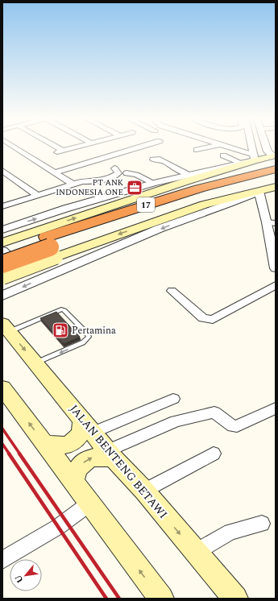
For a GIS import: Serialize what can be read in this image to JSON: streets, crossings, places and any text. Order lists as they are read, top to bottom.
{
  "streets": {
    "highway": ["17"],
    "main road": ["JALAN BENTENG BETAWI"]
  },
  "places": {
    "office": ["PT ANK INDONESIA ONE"],
    "fuel station": ["Pertamina"]
  },
  "north": "bottom left"
}
